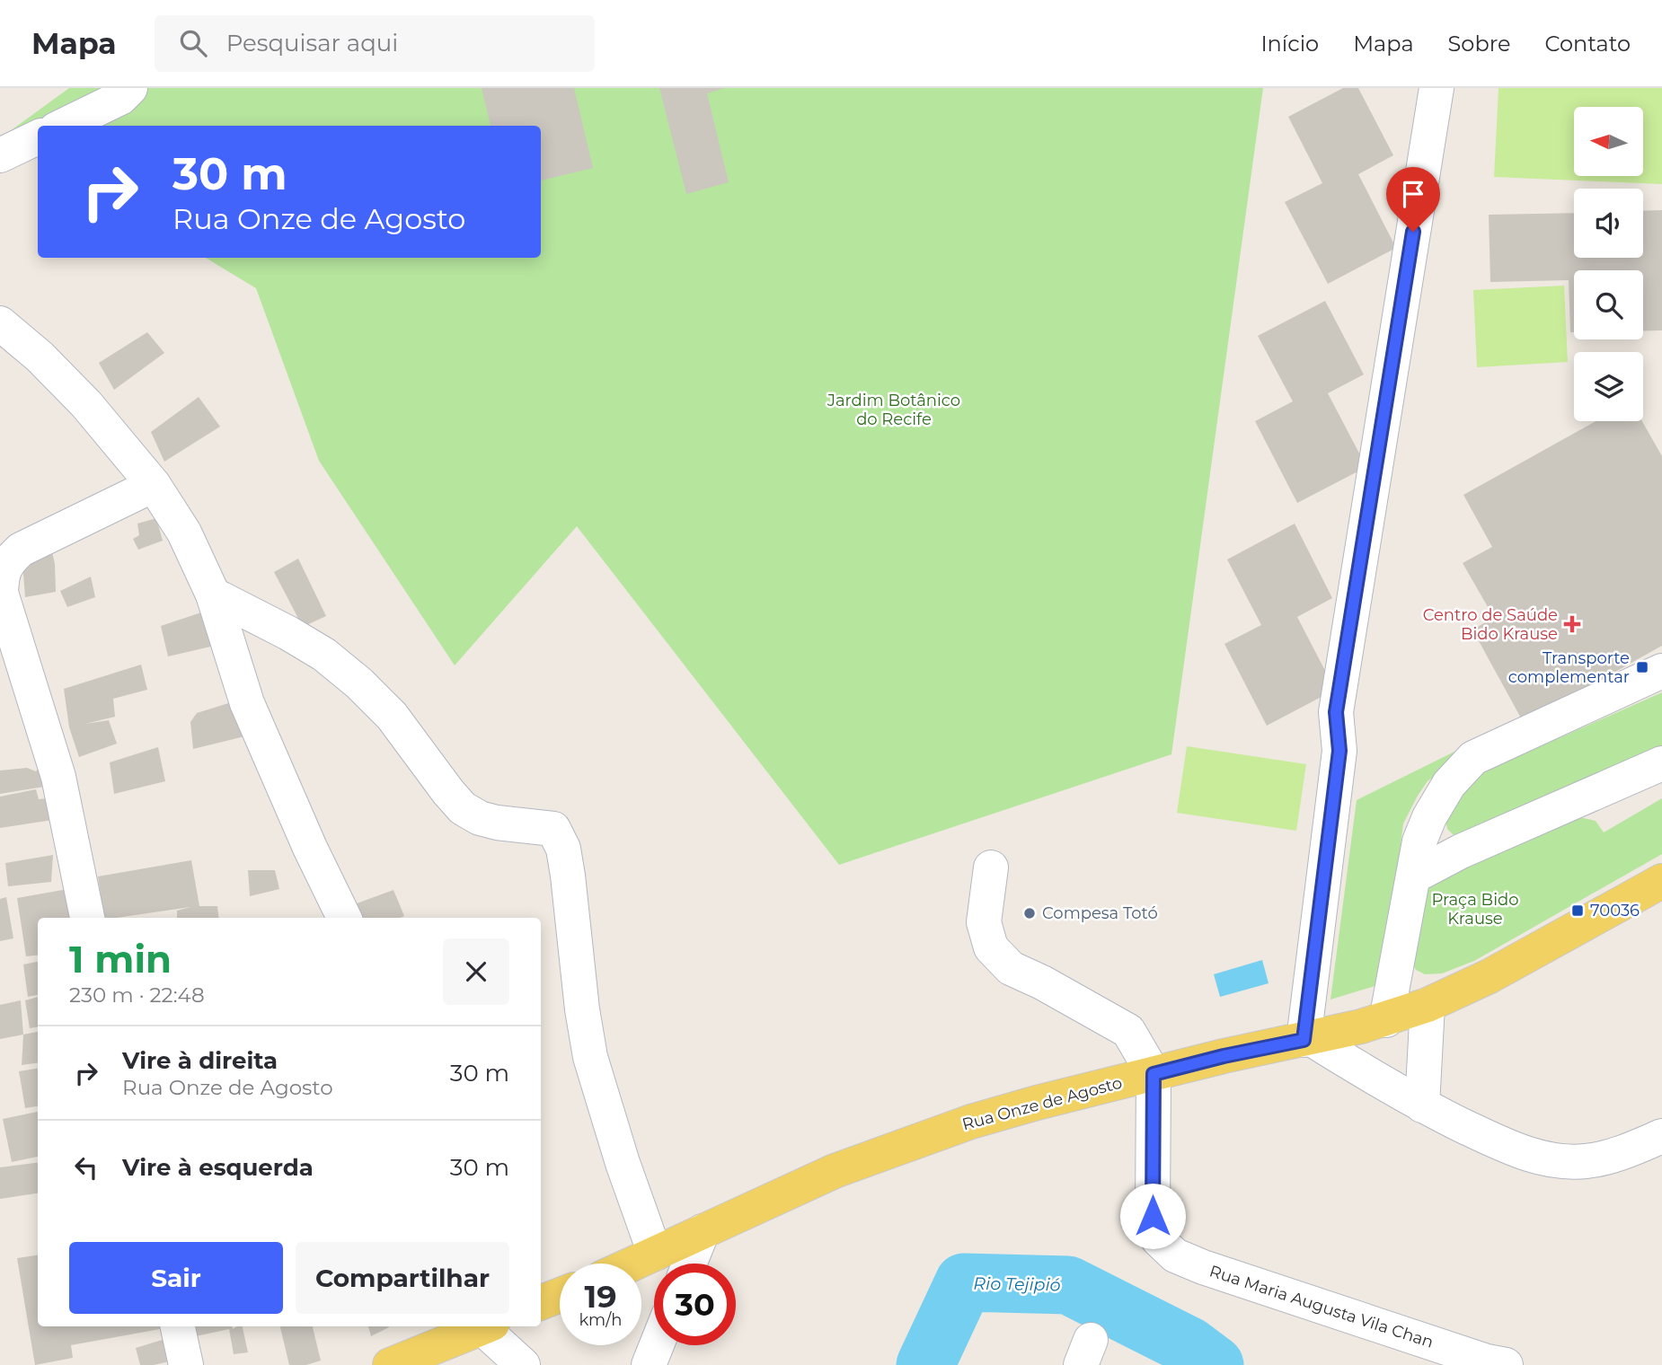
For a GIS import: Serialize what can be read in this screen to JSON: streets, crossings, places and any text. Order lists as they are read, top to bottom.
{
  "streets": {
    "main road": ["Rua Onze de Agosto"],
    "street": ["Rua Maria Augusta Vila Chan"]
  },
  "crossings": [
    ["Rua Onze de Agosto", "Rua Maria Augusta Vila Chan"]
  ],
  "water": ["Rio Tejipió"],
  "parks": ["Jardim Botânico do Recife", "Praça Bido Krause"],
  "places": {
    "health": ["Centro de Saúde Bido Krause"],
    "transit": ["Transporte complementar", "70036"],
    "other": ["Compesa Totó"]
  },
  "north": "left",
  "page": {
    "header": "Mapa",
    "search": "Pesquisar aqui",
    "nav": [
      "Início",
      "Mapa",
      "Sobre",
      "Contato"
    ],
    "turn": ["30 m", "Rua Onze de Agosto"],
    "heading": ["1 min", "230 m · 22:48"],
    "list": [
      {
        "name": "Vire à direita",
        "note": "Rua Onze de Agosto",
        "value": "30 m"
      },
      {
        "name": "Vire à esquerda",
        "value": "30 m"
      }
    ],
    "buttons": ["Sair", "Compartilhar"],
    "speed": "19 km/h",
    "limit": "30"
  }
}
